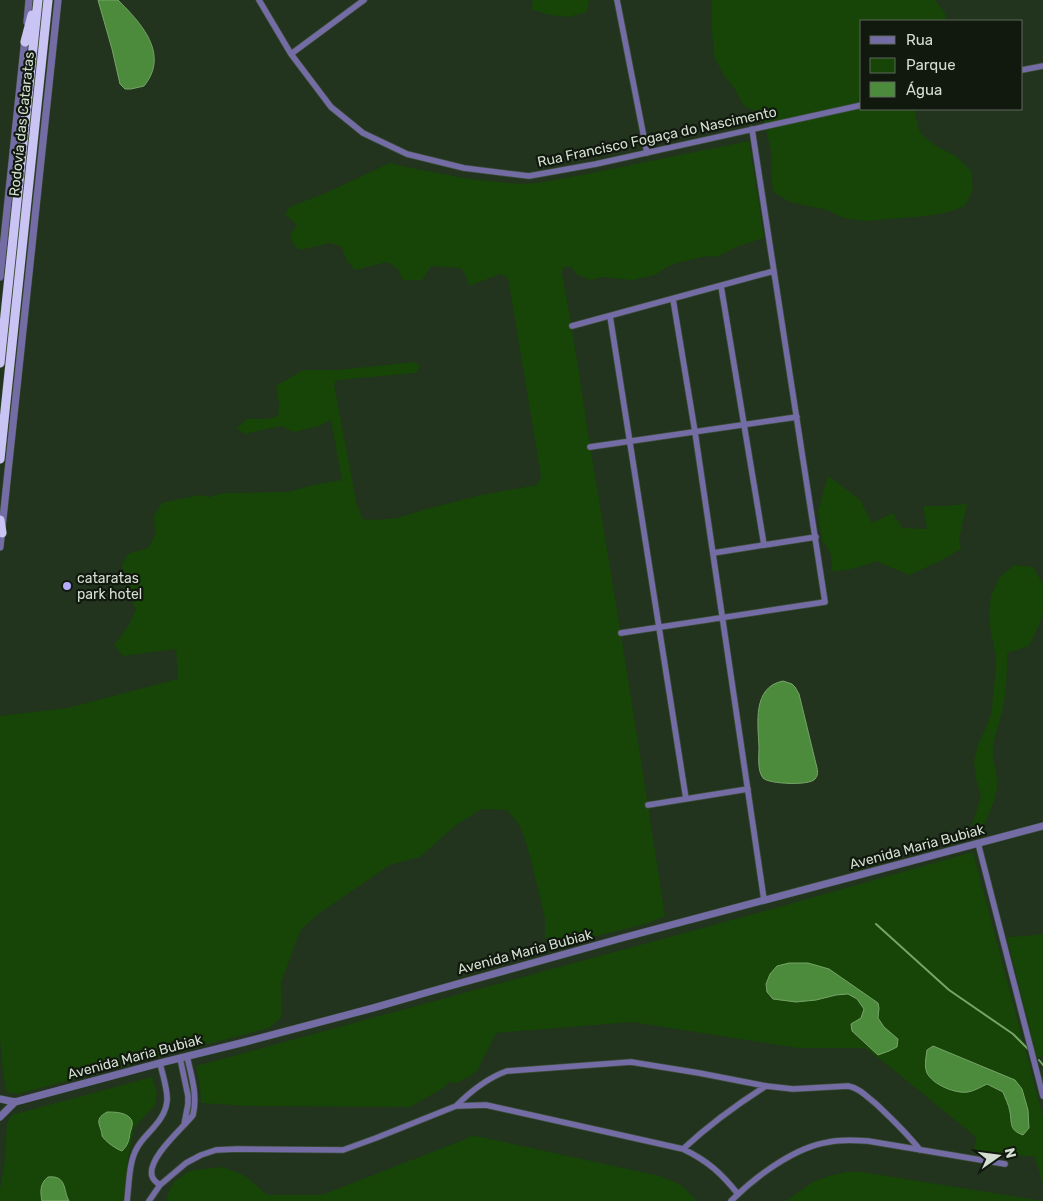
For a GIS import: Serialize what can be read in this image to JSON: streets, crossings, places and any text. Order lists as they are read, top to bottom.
{
  "streets": {
    "highway": ["Rodovía das Cataratas"],
    "street": ["Rua Francisco Fogaça do Nascimento", "Avenida Maria Bubiak"]
  },
  "places": ["cataratas park hotel"],
  "legend": ["Rua", "Parque", "Água"],
  "north": "right"
}
